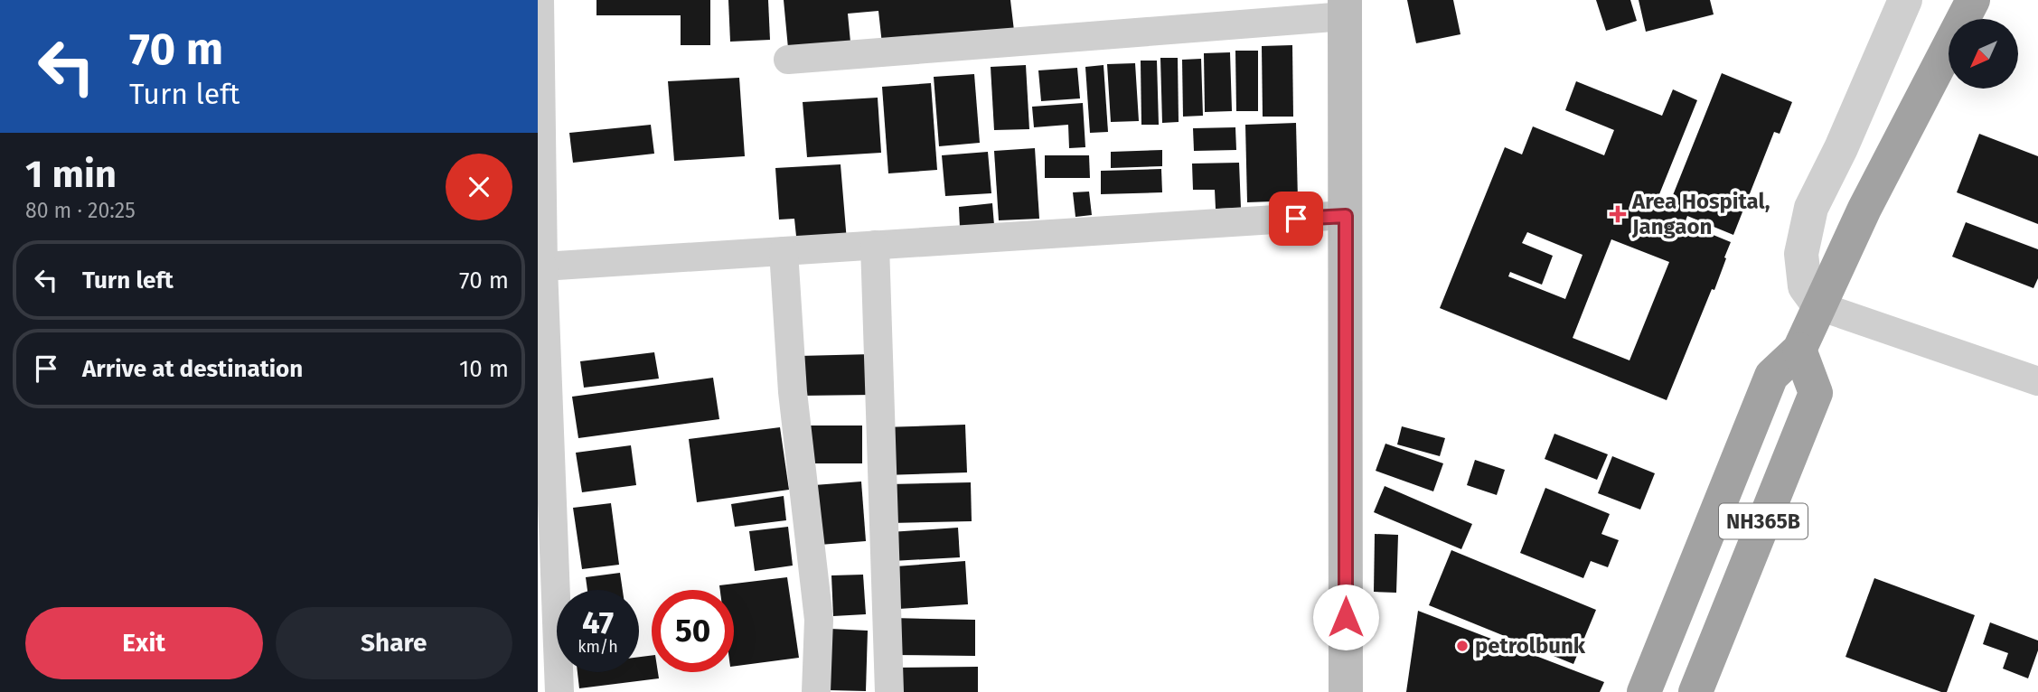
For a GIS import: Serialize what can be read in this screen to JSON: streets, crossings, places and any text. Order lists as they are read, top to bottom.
{
  "streets": {
    "highway": ["NH365B"]
  },
  "places": {
    "health": ["Area Hospital, Jangaon"],
    "other": ["petrolbunk"]
  },
  "north": "bottom left",
  "page": {
    "turn": ["70 m", "Turn left"],
    "heading": ["1 min", "80 m · 20:25"],
    "list": [
      {
        "name": "Turn left",
        "value": "70 m"
      },
      {
        "name": "Arrive at destination",
        "value": "10 m"
      }
    ],
    "speed": "47 km/h",
    "limit": "50",
    "buttons": ["Exit", "Share"]
  }
}
